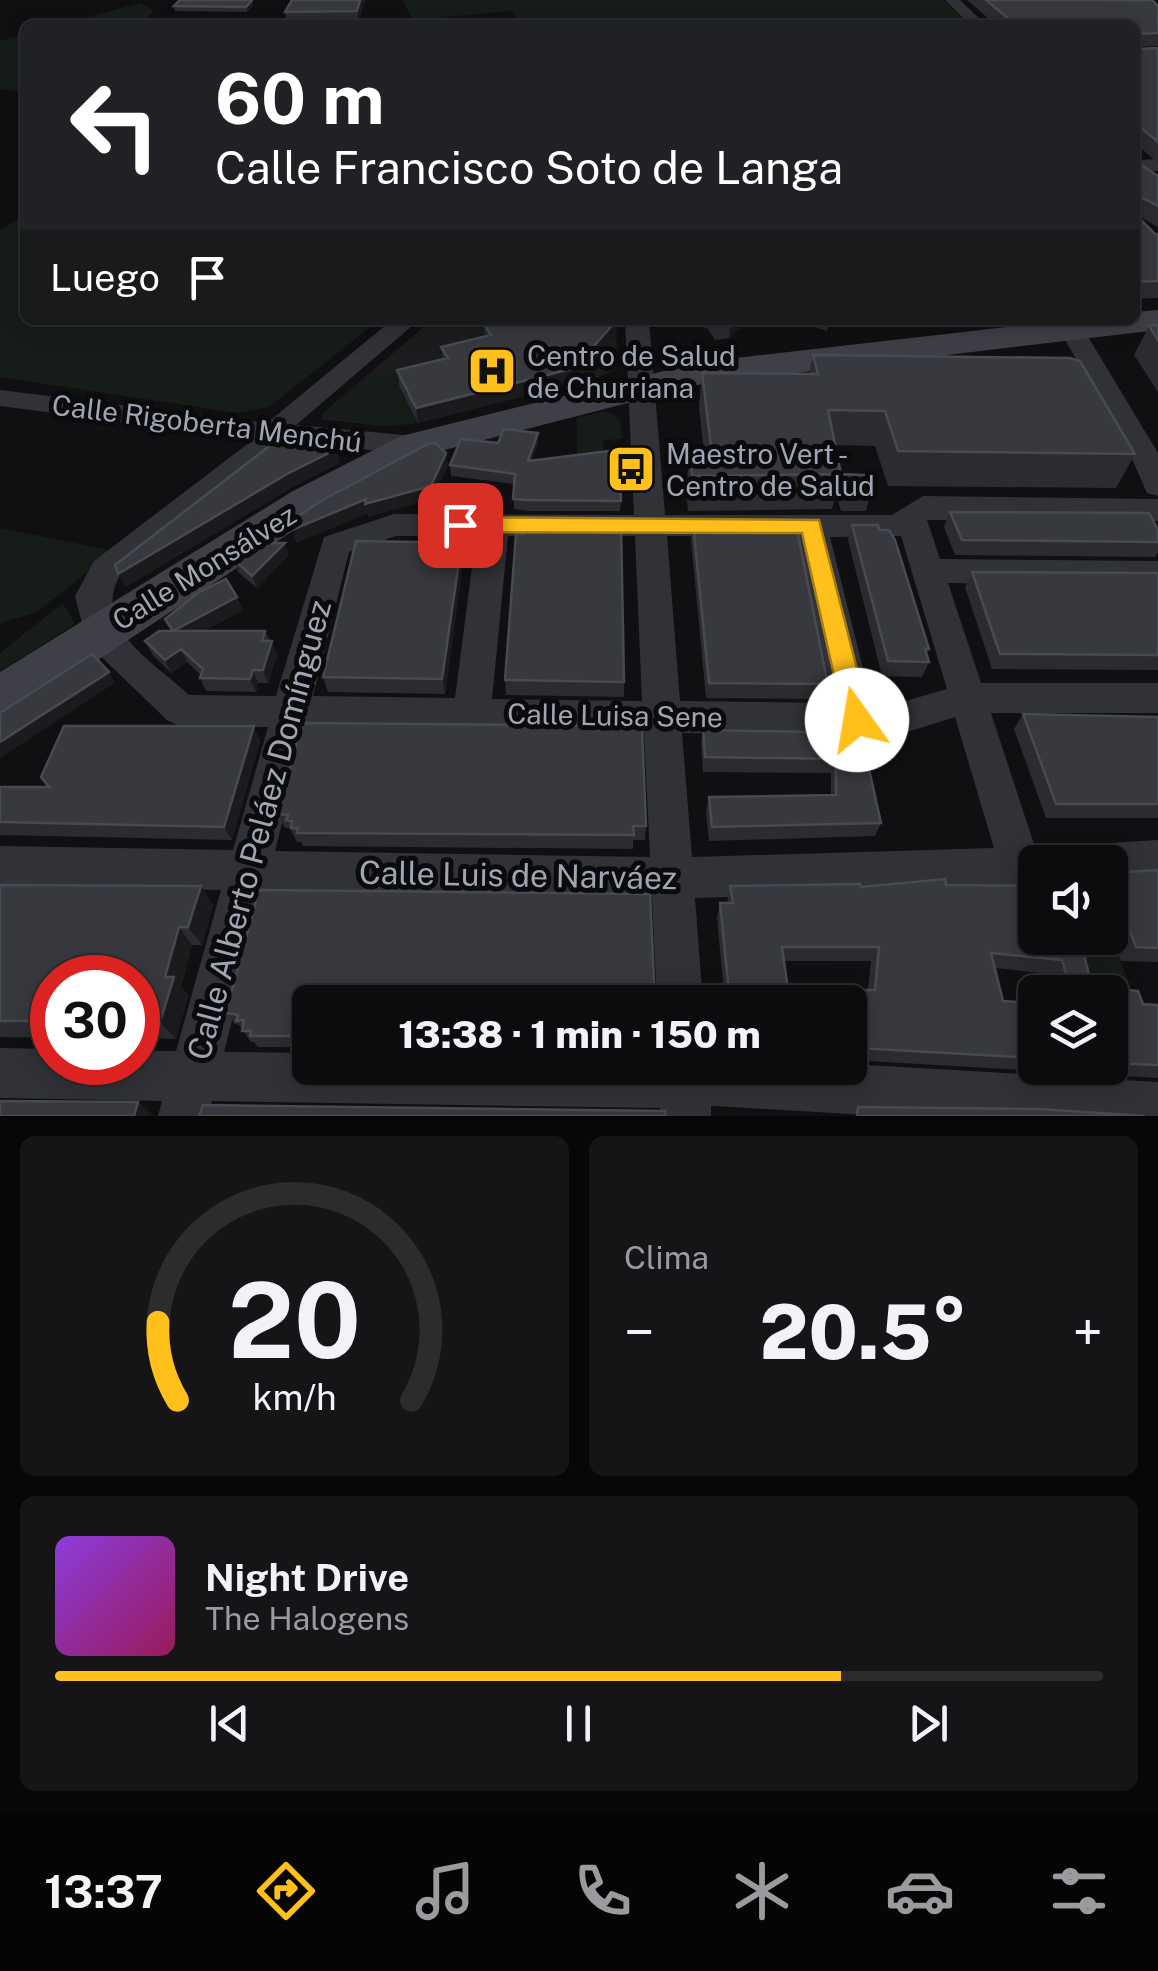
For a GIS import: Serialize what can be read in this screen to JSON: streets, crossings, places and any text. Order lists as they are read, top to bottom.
{
  "streets": {
    "street": [
      "Calle Rigoberta Menchú",
      "Calle Monsálvez",
      "Calle Luisa Sene",
      "Calle Alberto Peláez Domínguez",
      "Calle Luis de Narváez"
    ]
  },
  "crossings": [
    ["Calle Rigoberta Menchú", "Calle Monsálvez"],
    ["Calle Monsálvez", "Calle Luisa Sene"],
    ["Calle Luisa Sene", "Calle Alberto Peláez Domínguez"],
    ["Calle Alberto Peláez Domínguez", "Calle Luis de Narváez"]
  ],
  "places": {
    "hospital": ["Centro de Salud de Churriana"],
    "bus stop": ["Maestro Vert - Centro de Salud"]
  },
  "page": {
    "turn": ["60 m", "Calle Francisco Soto de Langa"],
    "then": "Luego",
    "limit": "30",
    "trip": "13:38 · 1 min · 150 m",
    "tile": "Clima",
    "heat": ["−", "20.5°", "+"],
    "song": ["Night Drive", "The Halogens"],
    "tabs": "13:37",
    "gauge": ["20", "km/h"]
  }
}
